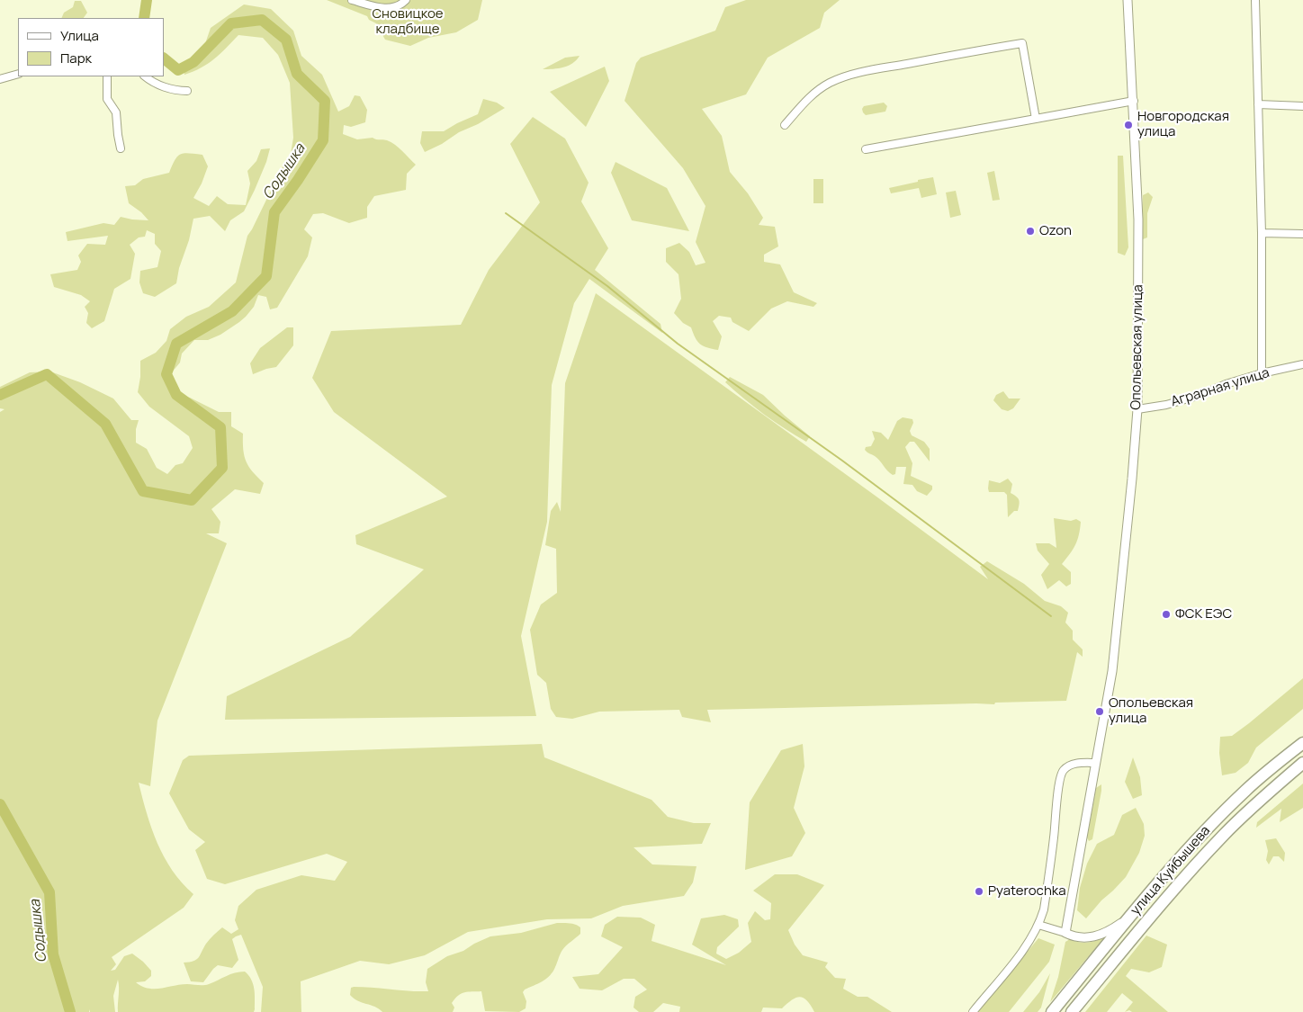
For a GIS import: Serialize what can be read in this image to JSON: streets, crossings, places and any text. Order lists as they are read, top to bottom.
{
  "streets": {
    "highway": ["улица Куйбышева"],
    "street": ["Опольевская улица", "Аграрная улица"]
  },
  "crossings": [
    ["Опольевская улица", "Аграрная улица"]
  ],
  "water": ["Содышка"],
  "parks": ["Сновицкое кладбище"],
  "places": [
    "Новгородская улица",
    "Ozon",
    "ФСК ЕЭС",
    "Опольевская улица",
    "Pyaterochka"
  ],
  "legend": ["Улица", "Парк"]
}
